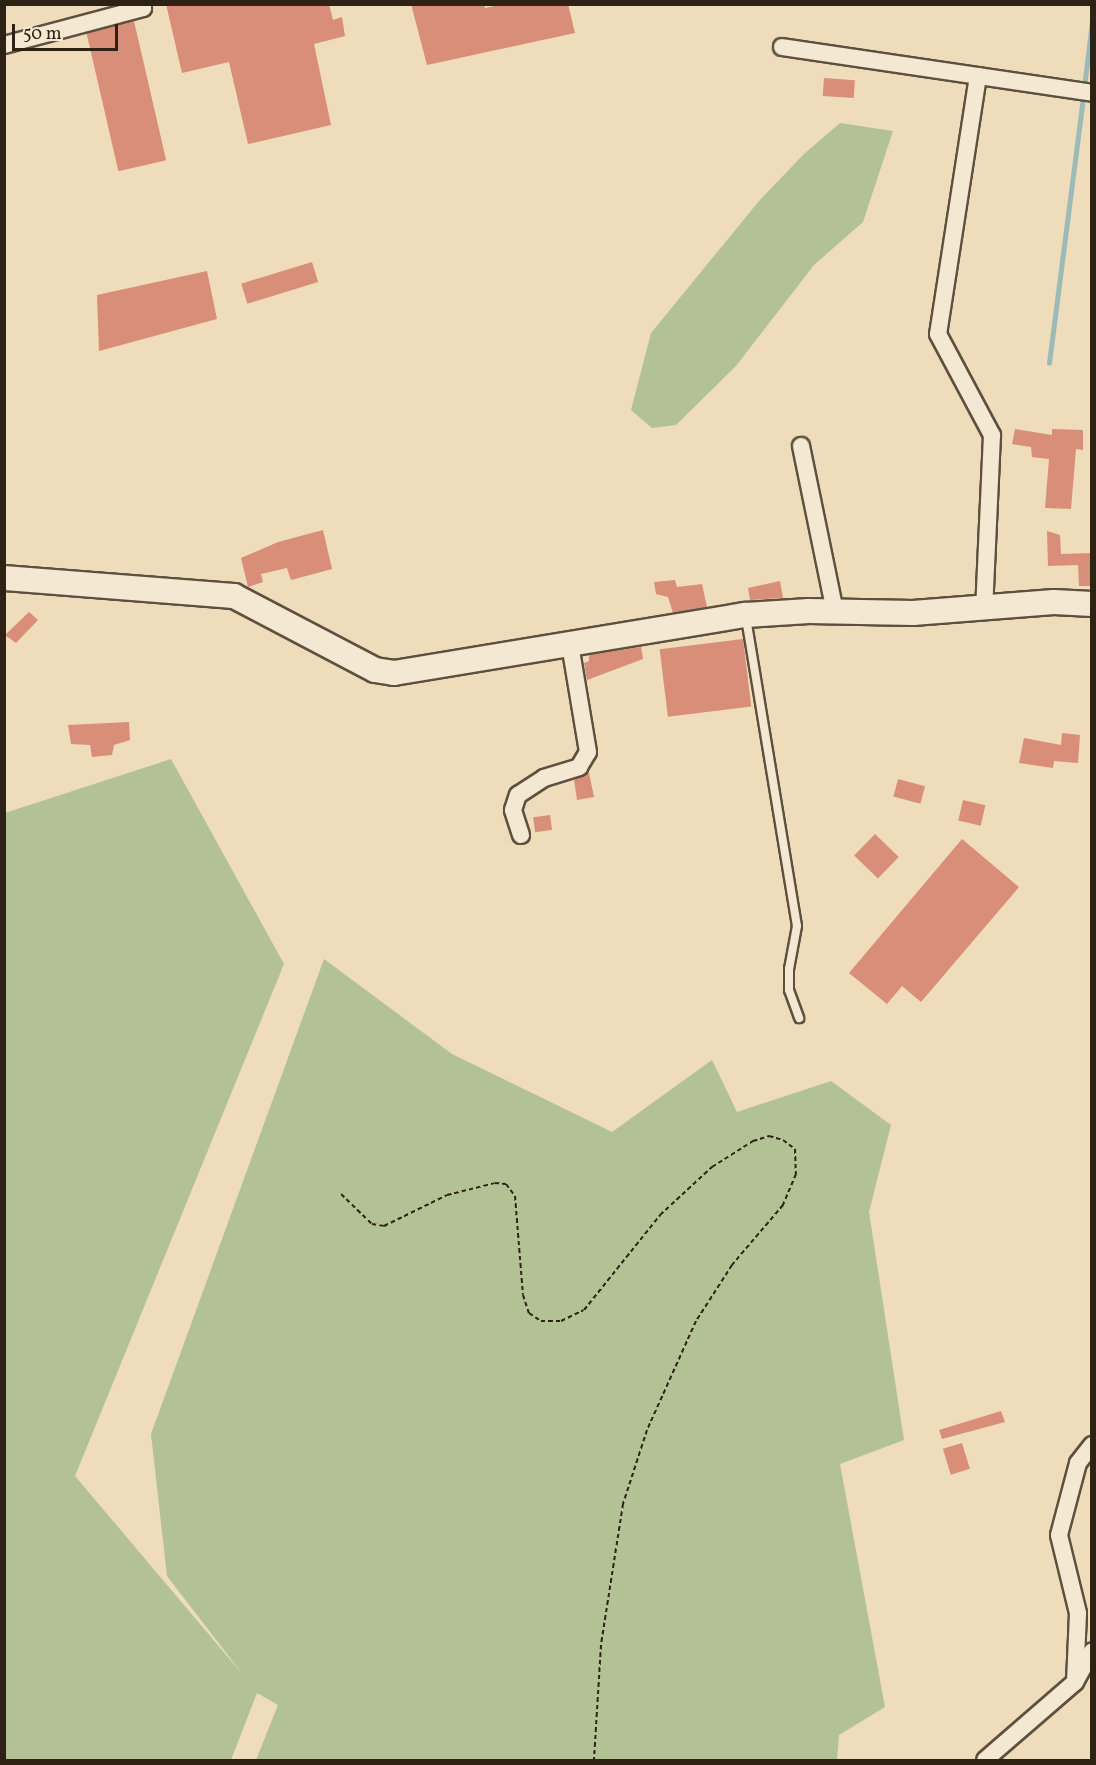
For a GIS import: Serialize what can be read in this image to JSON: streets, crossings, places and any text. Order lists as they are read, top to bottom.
{
  "scale_bar": "50 m"
}
